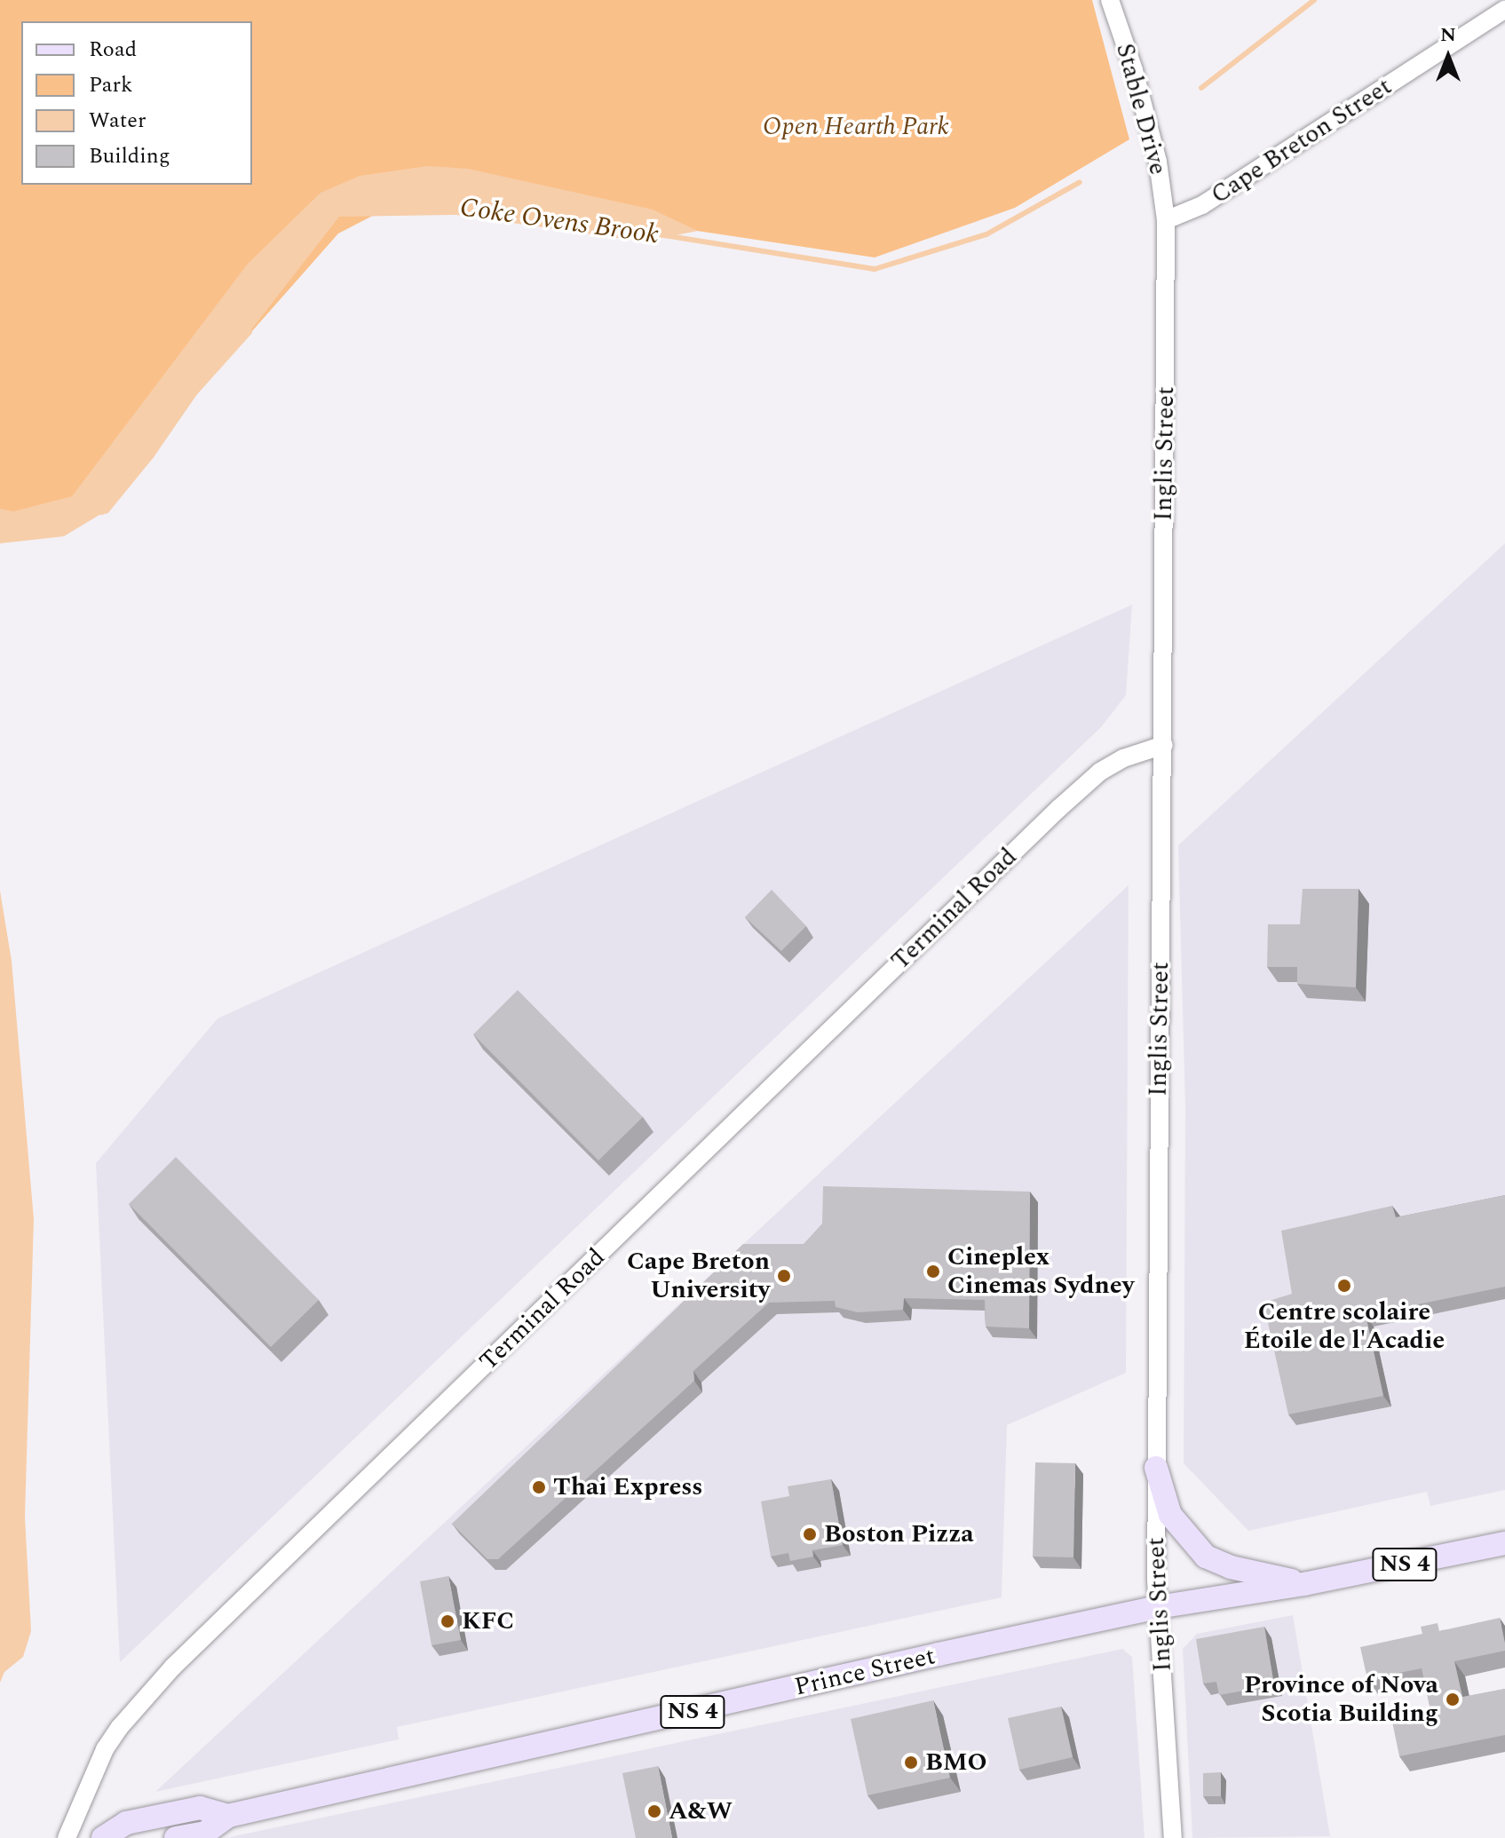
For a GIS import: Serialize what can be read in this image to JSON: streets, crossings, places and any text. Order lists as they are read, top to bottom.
{
  "streets": {
    "main road": ["NS 4", "Prince Street"],
    "street": [
      "Stable Drive",
      "Cape Breton Street",
      "Inglis Street",
      "Terminal Road"
    ]
  },
  "crossings": [
    ["Stable Drive", "Cape Breton Street"],
    ["Stable Drive", "Inglis Street"],
    ["Cape Breton Street", "Inglis Street"],
    ["Inglis Street", "Terminal Road"],
    ["Inglis Street", "Prince Street"]
  ],
  "water": ["Coke Ovens Brook"],
  "parks": ["Open Hearth Park"],
  "places": [
    "Cineplex Cinemas Sydney",
    "Cape Breton University",
    "Centre scolaire Étoile de l'Acadie",
    "Thai Express",
    "Boston Pizza",
    "KFC",
    "Province of Nova Scotia Building",
    "BMO",
    "A&W"
  ],
  "legend": [
    "Road",
    "Park",
    "Water",
    "Building"
  ],
  "north": "top"
}
